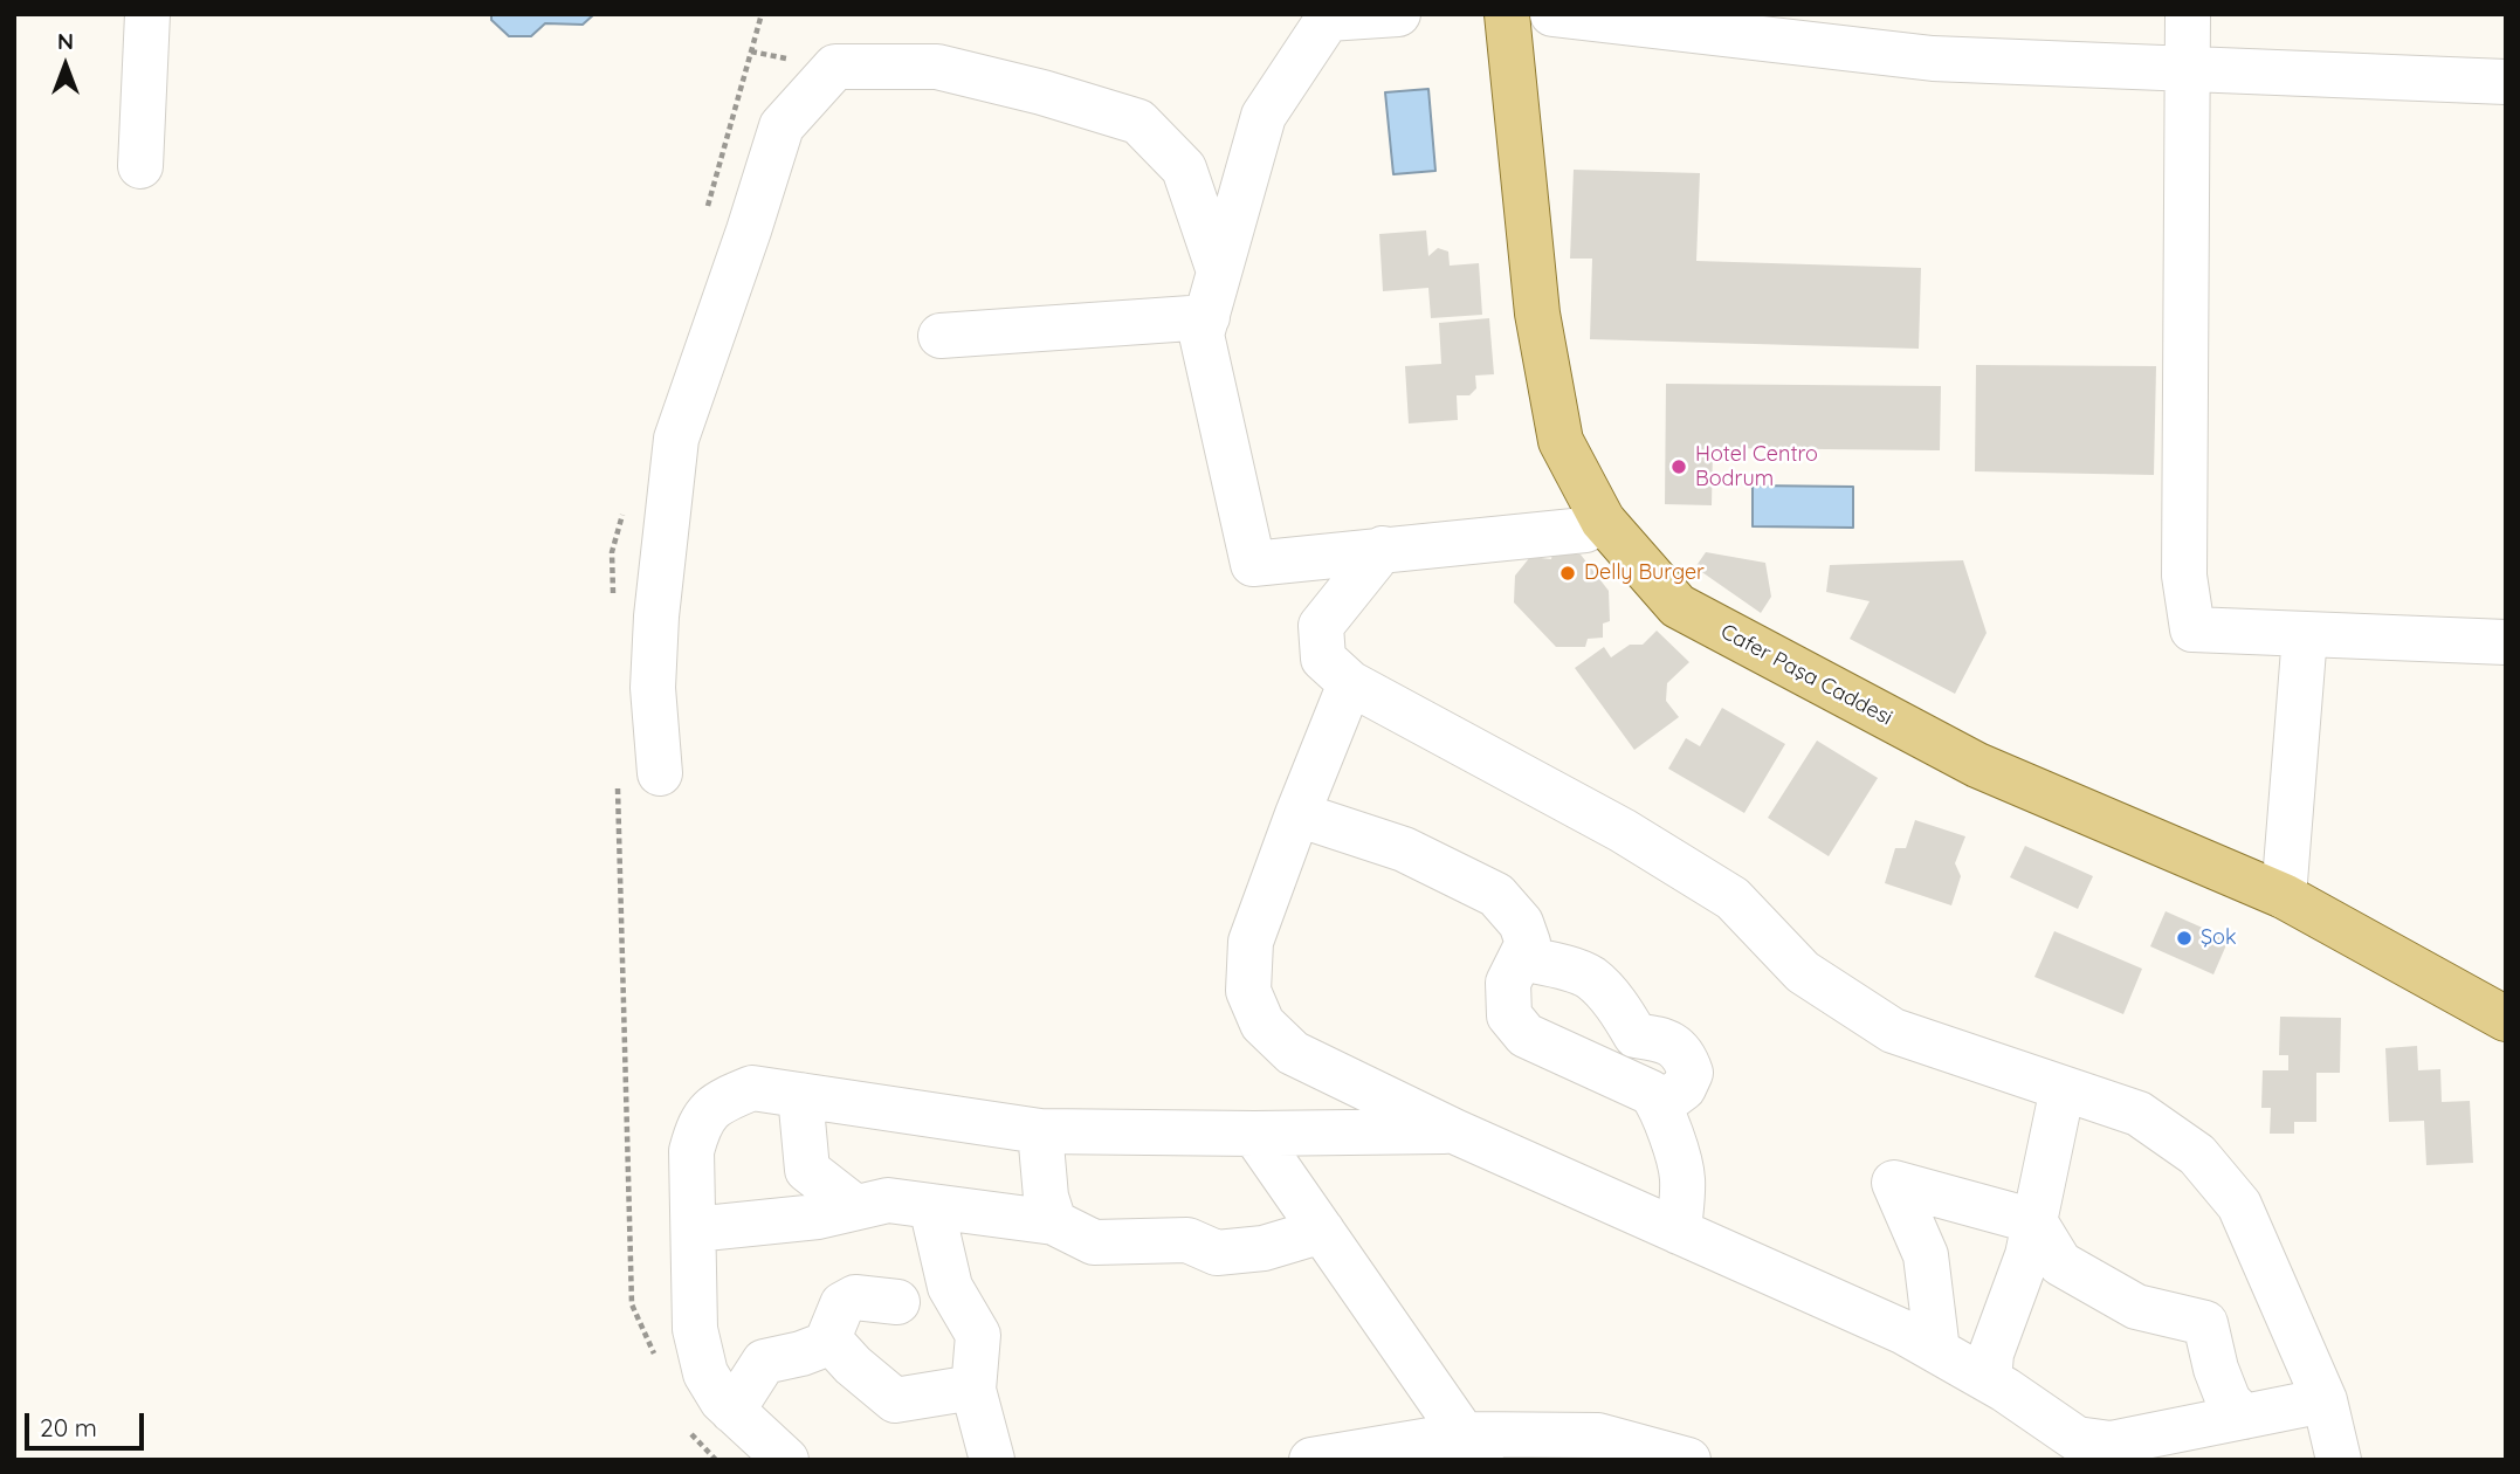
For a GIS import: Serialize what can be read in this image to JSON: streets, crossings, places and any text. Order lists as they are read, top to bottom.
{
  "streets": {
    "main road": ["Cafer Paşa Caddesi"]
  },
  "places": ["Hotel Centro Bodrum", "Delly Burger", "Şok"],
  "scale_bar": "20 m",
  "north": "top"
}
